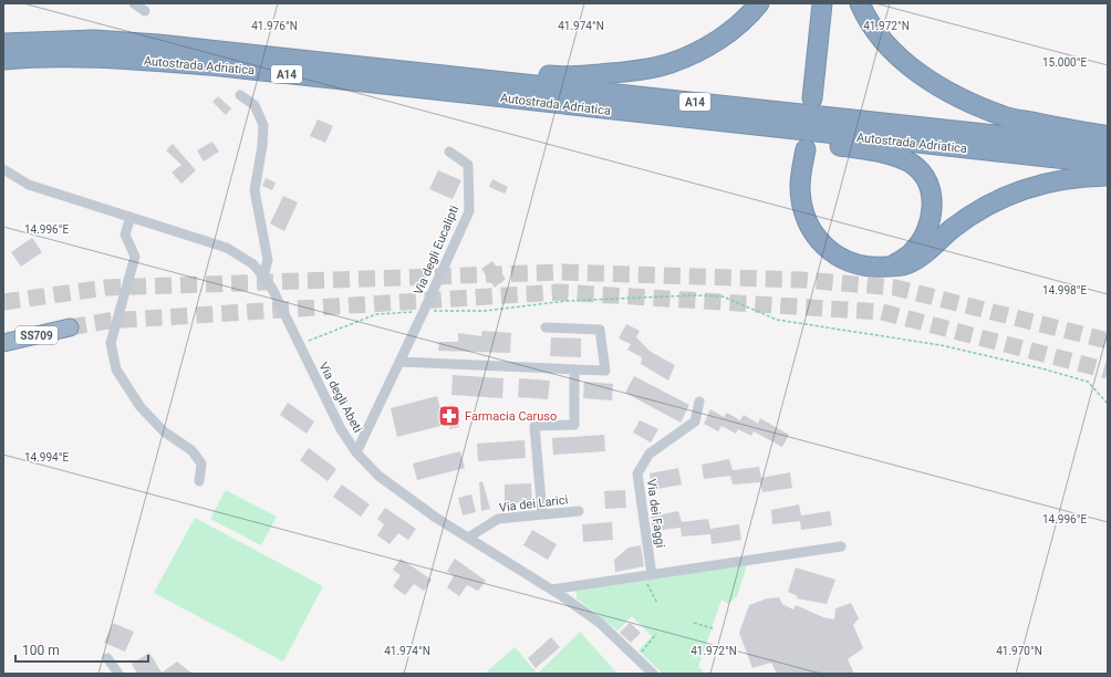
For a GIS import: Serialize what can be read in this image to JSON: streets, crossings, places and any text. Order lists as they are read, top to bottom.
{
  "streets": {
    "highway": ["Autostrada Adriatica", "A14", "SS709"],
    "street": [
      "Via degli Eucalipti",
      "Via degli Abeti",
      "Via dei Larici",
      "Via dei Faggi"
    ]
  },
  "crossings": [
    ["Via degli Eucalipti", "Via degli Abeti"],
    ["Via degli Abeti", "Via dei Larici"]
  ],
  "places": {
    "pharmacy": ["Farmacia Caruso"]
  },
  "scale_bar": "100 m",
  "coordinates": [
    "41.976°N",
    "41.974°N",
    "41.972°N",
    "15.000°E",
    "14.996°E",
    "14.998°E",
    "14.994°E",
    "41.970°N"
  ]
}
